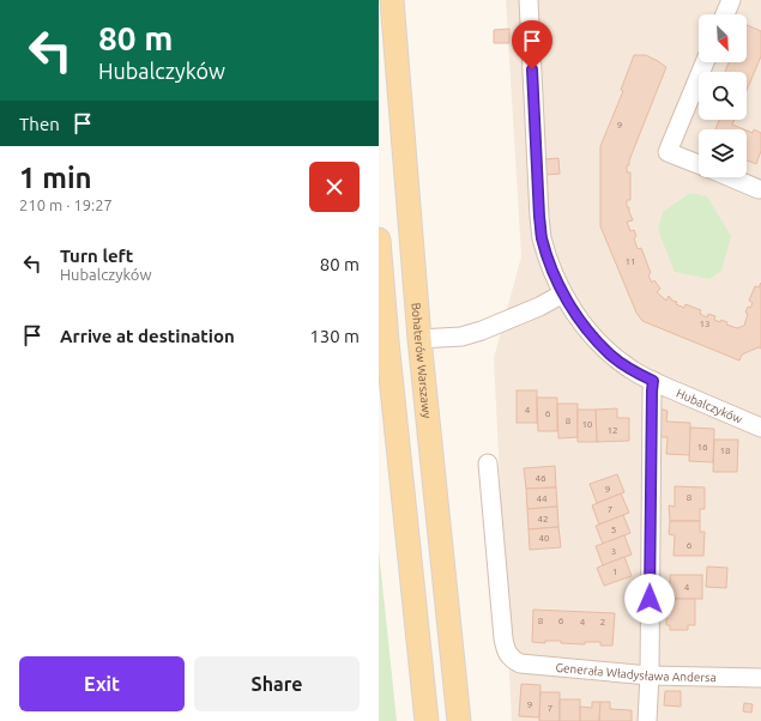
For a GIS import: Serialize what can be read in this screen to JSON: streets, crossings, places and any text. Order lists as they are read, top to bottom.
{
  "streets": {
    "main road": ["Bohaterów Warszawy"],
    "street": ["Hubalczyków", "Generała Władysława Andersa"]
  },
  "house_numbers": [
    "9",
    "11",
    "13",
    "4",
    "6",
    "8",
    "10",
    "12",
    "16",
    "18",
    "46",
    "9",
    "8",
    "44",
    "7",
    "42",
    "5",
    "40",
    "6",
    "3",
    "1",
    "4",
    "8",
    "6",
    "4",
    "2",
    "9",
    "7"
  ],
  "north": "bottom right",
  "page": {
    "turn": ["80 m", "Hubalczyków"],
    "then": "Then",
    "heading": ["1 min", "210 m · 19:27"],
    "list": [
      {
        "name": "Turn left",
        "note": "Hubalczyków",
        "value": "80 m"
      },
      {
        "name": "Arrive at destination",
        "value": "130 m"
      }
    ],
    "buttons": ["Exit", "Share"]
  }
}
